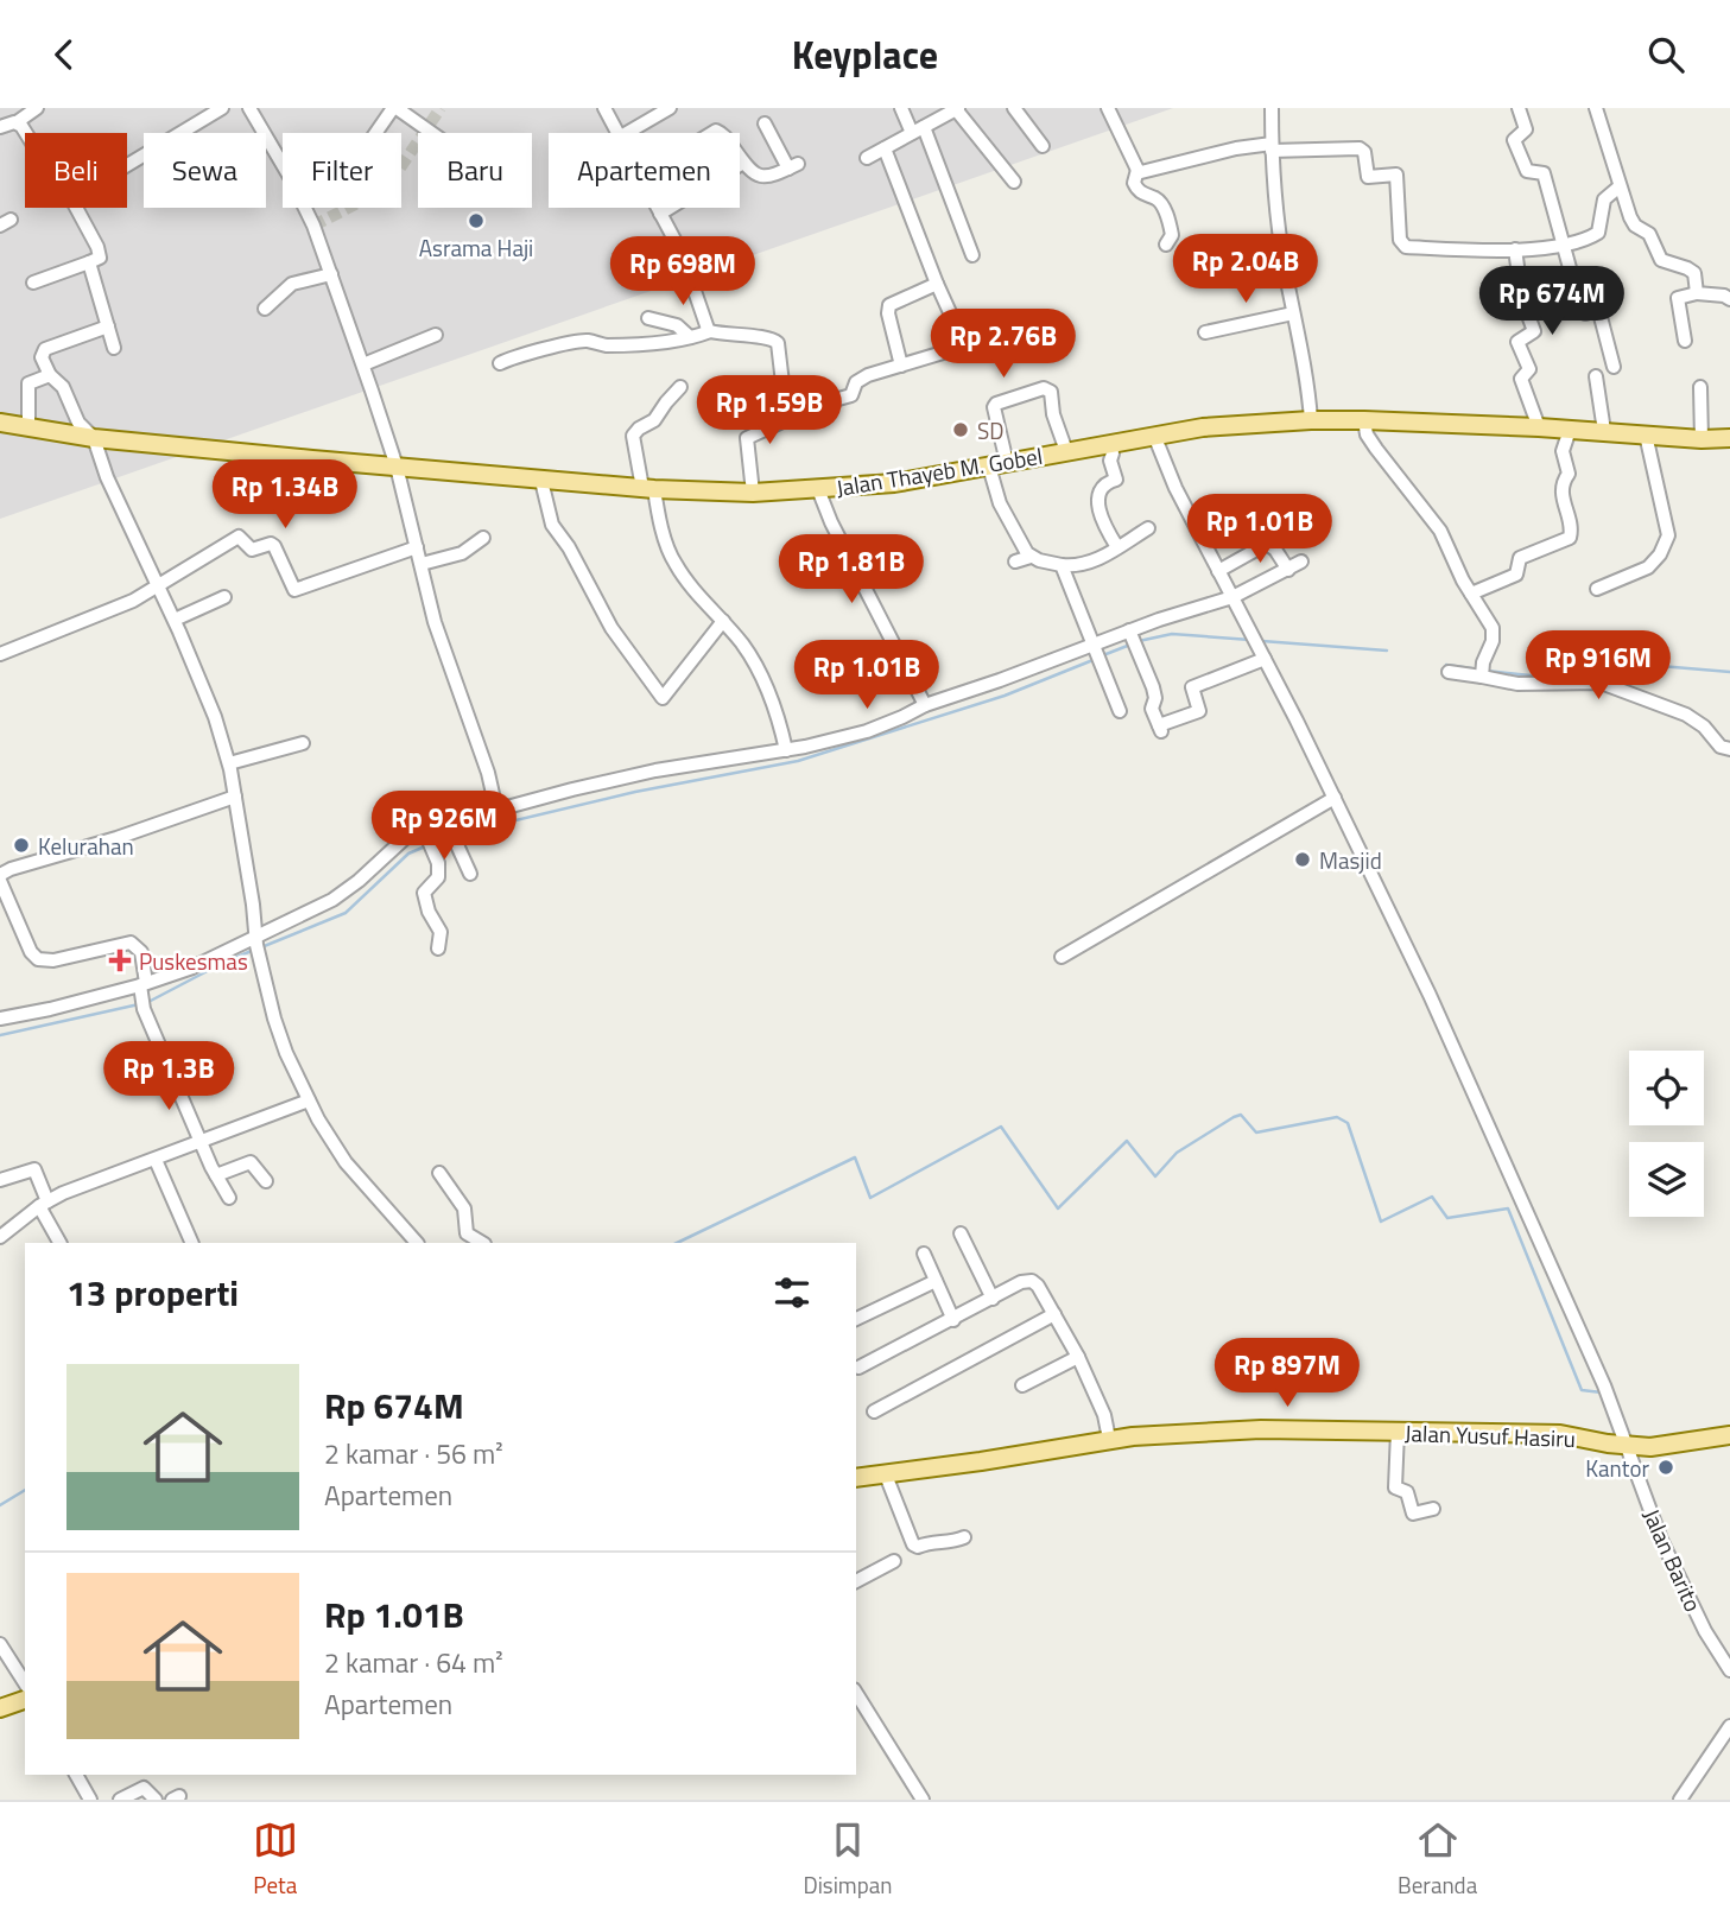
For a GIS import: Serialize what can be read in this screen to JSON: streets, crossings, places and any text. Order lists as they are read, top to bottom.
{
  "streets": {
    "main road": ["Jalan Thayeb M. Gobel", "Jalan Yusuf Hasiru"],
    "street": ["Jalan Barito"]
  },
  "crossings": [
    ["Jalan Thayeb M. Gobel", "Jalan Barito"],
    ["Jalan Yusuf Hasiru", "Jalan Barito"]
  ],
  "places": {
    "other": [
      "Asrama Haji",
      "SD",
      "Kelurahan",
      "Masjid",
      "Kantor"
    ],
    "health": ["Puskesmas"]
  },
  "page": {
    "header": "Keyplace",
    "chip": [
      "Beli",
      "Sewa",
      "Filter",
      "Baru",
      "Apartemen"
    ],
    "price": [
      "Rp 2.04B",
      "Rp 698M",
      "Rp 674M",
      "Rp 2.76B",
      "Rp 1.59B",
      "Rp 1.34B",
      "Rp 1.01B",
      "Rp 1.81B",
      "Rp 916M",
      "Rp 1.01B",
      "Rp 926M",
      "Rp 1.3B",
      "Rp 897M"
    ],
    "heading": "13 properti",
    "list": [
      {
        "name": "Rp 674M",
        "note": "2 kamar · 56 m² · Apartemen"
      },
      {
        "name": "Rp 1.01B",
        "note": "2 kamar · 64 m² · Apartemen"
      }
    ],
    "tabs": ["Peta", "Disimpan", "Beranda"]
  }
}
